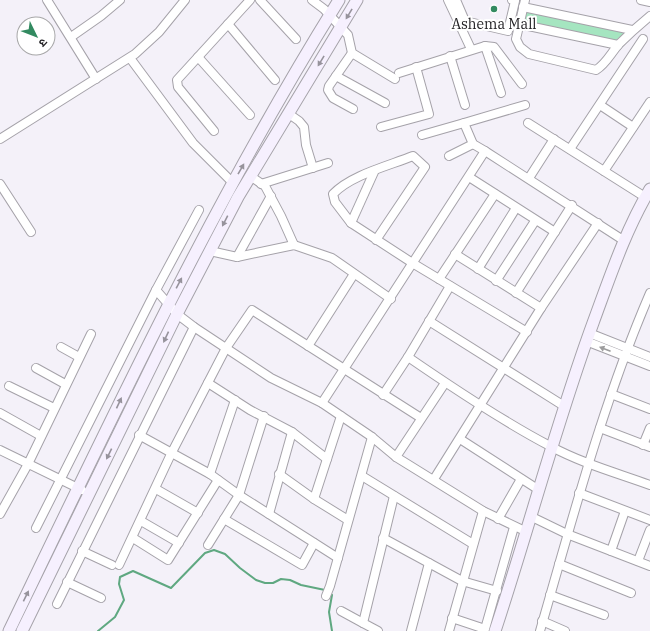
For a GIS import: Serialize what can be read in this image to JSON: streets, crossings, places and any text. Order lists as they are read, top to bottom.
{
  "places": ["Ashema Mall"],
  "north": "bottom right"
}
